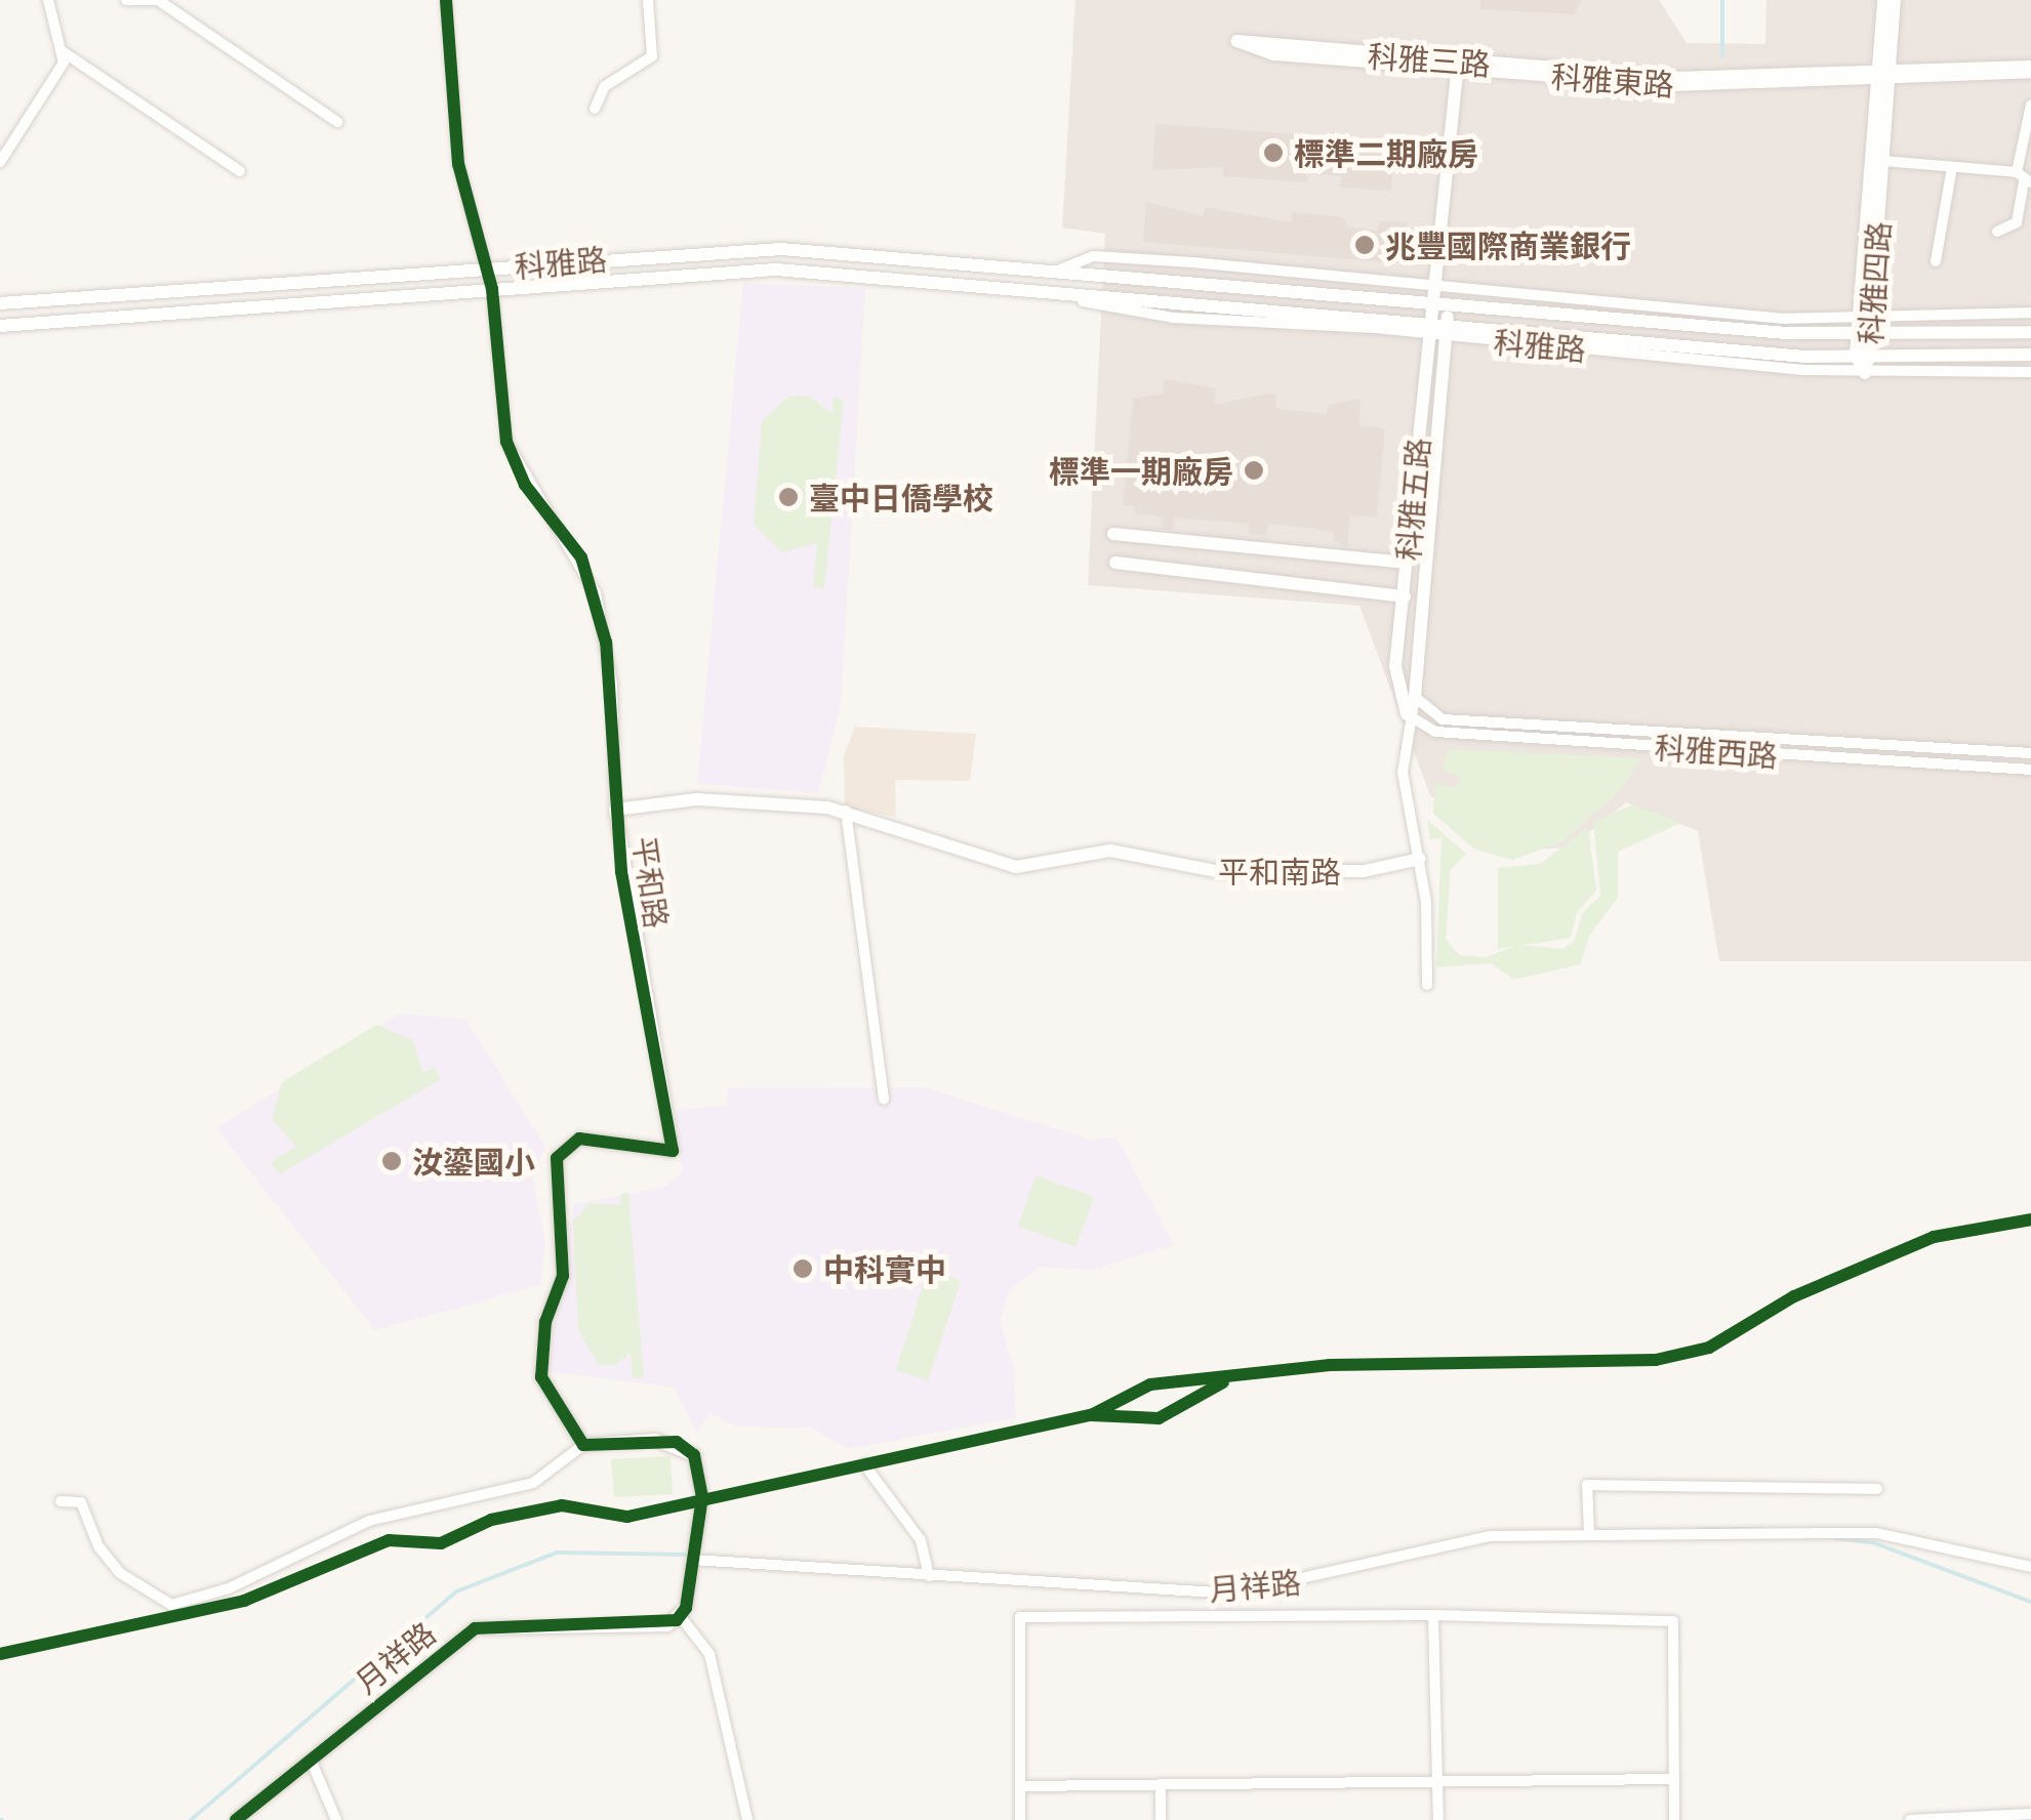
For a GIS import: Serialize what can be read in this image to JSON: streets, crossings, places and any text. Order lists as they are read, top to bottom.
{
  "streets": {
    "street": [
      "科雅三路",
      "科雅路",
      "科雅四路",
      "科雅五路",
      "科雅西路",
      "平和南路",
      "平和路",
      "月祥路"
    ]
  },
  "crossings": [
    ["科雅三路", "科雅四路"],
    ["科雅三路", "科雅五路"],
    ["科雅路", "科雅四路"],
    ["科雅路", "科雅五路"],
    ["科雅路", "平和路"],
    ["科雅五路", "科雅西路"],
    ["平和南路", "平和路"]
  ],
  "places": [
    "標準二期廠房",
    "兆豐國際商業銀行",
    "標準一期廠房",
    "臺中日僑學校",
    "汝鎏國小",
    "中科實中"
  ]
}
